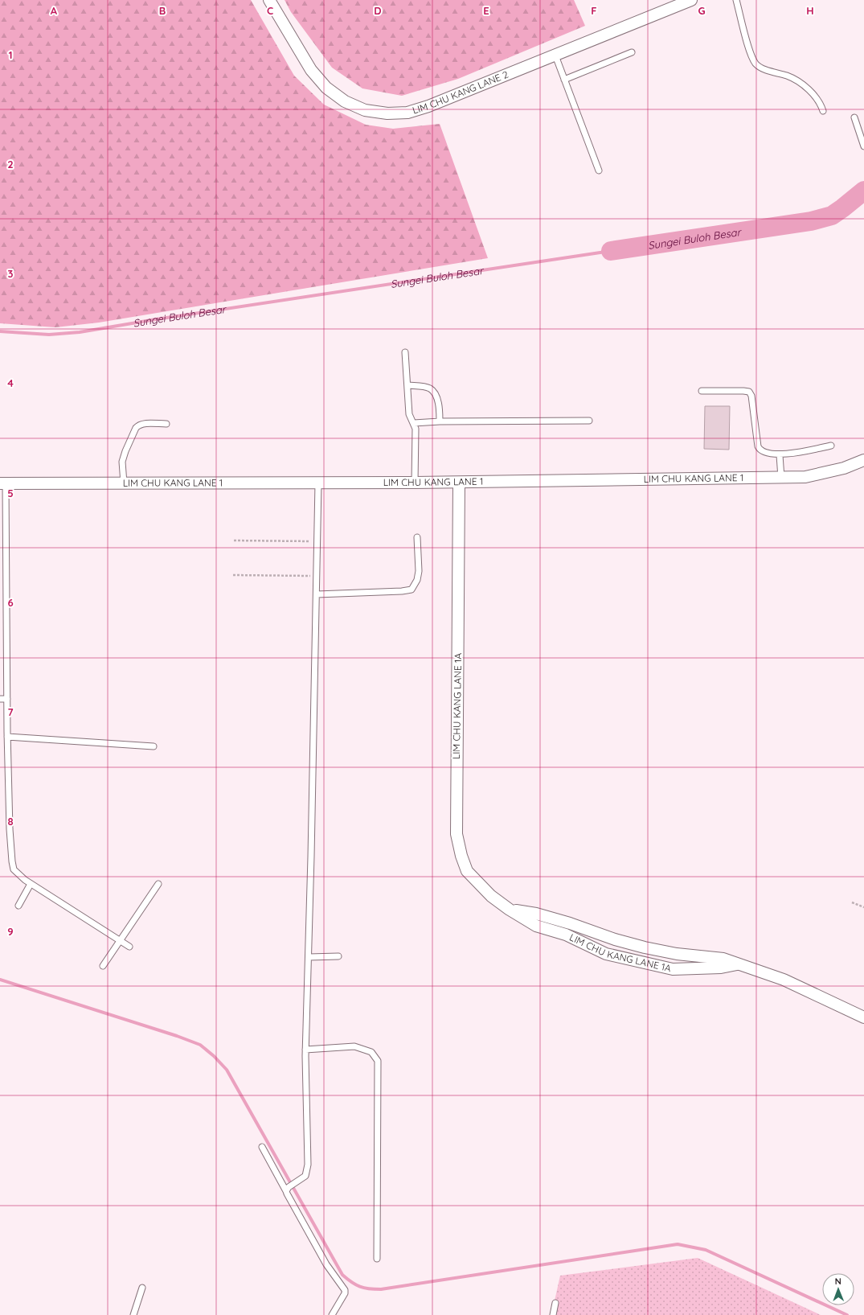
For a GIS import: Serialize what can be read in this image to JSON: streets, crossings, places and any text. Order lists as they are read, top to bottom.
{
  "streets": {
    "street": ["LIM CHU KANG LANE 2", "LIM CHU KANG LANE 1", "LIM CHU KANG LANE 1A"]
  },
  "crossings": [
    ["LIM CHU KANG LANE 1", "LIM CHU KANG LANE 1A"]
  ],
  "water": ["Sungei Buloh Besar"],
  "north": "top",
  "grid": {
    "columns": [
      "A",
      "B",
      "C",
      "D",
      "E",
      "F",
      "G",
      "H"
    ],
    "rows": [
      "1",
      "2",
      "3",
      "4",
      "5",
      "6",
      "7",
      "8",
      "9"
    ]
  }
}
